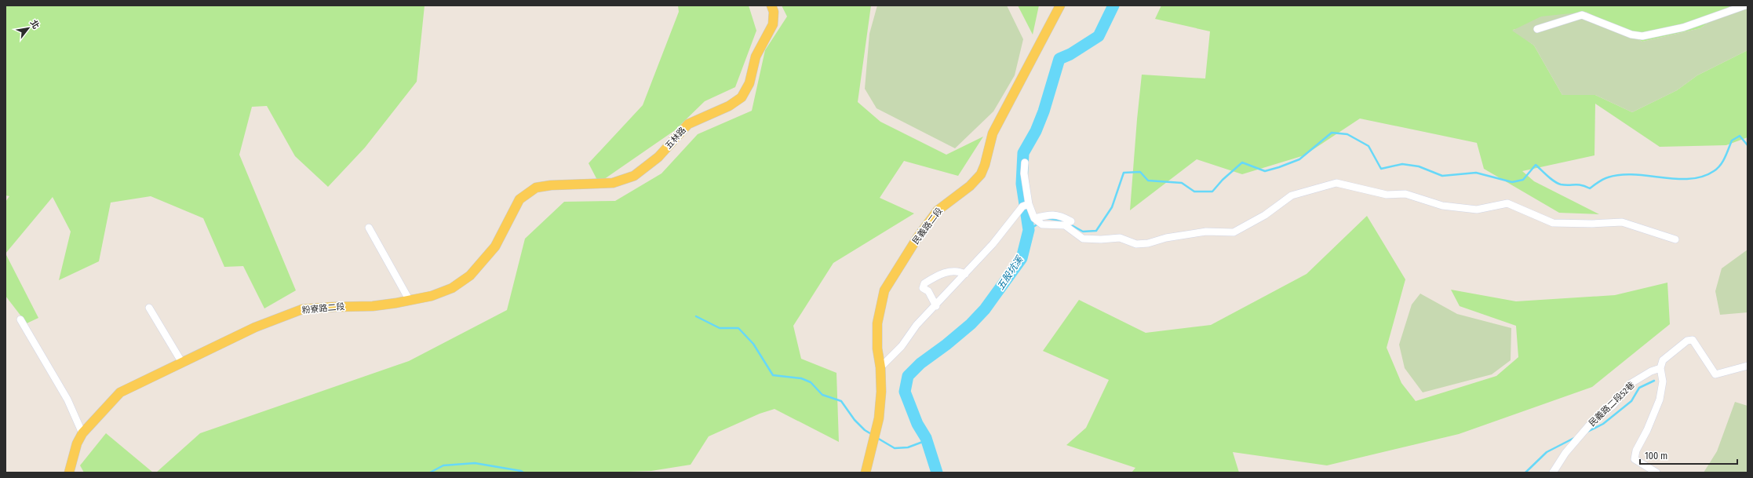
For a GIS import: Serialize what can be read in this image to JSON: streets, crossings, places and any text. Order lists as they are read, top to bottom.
{
  "streets": {
    "main road": ["五林路", "民義路二段", "粉寮路二段"],
    "street": ["民義路二段52巷"]
  },
  "crossings": [
    ["五林路", "粉寮路二段"]
  ],
  "water": ["五股坑溪"],
  "scale_bar": "100 m",
  "north": "top right"
}
